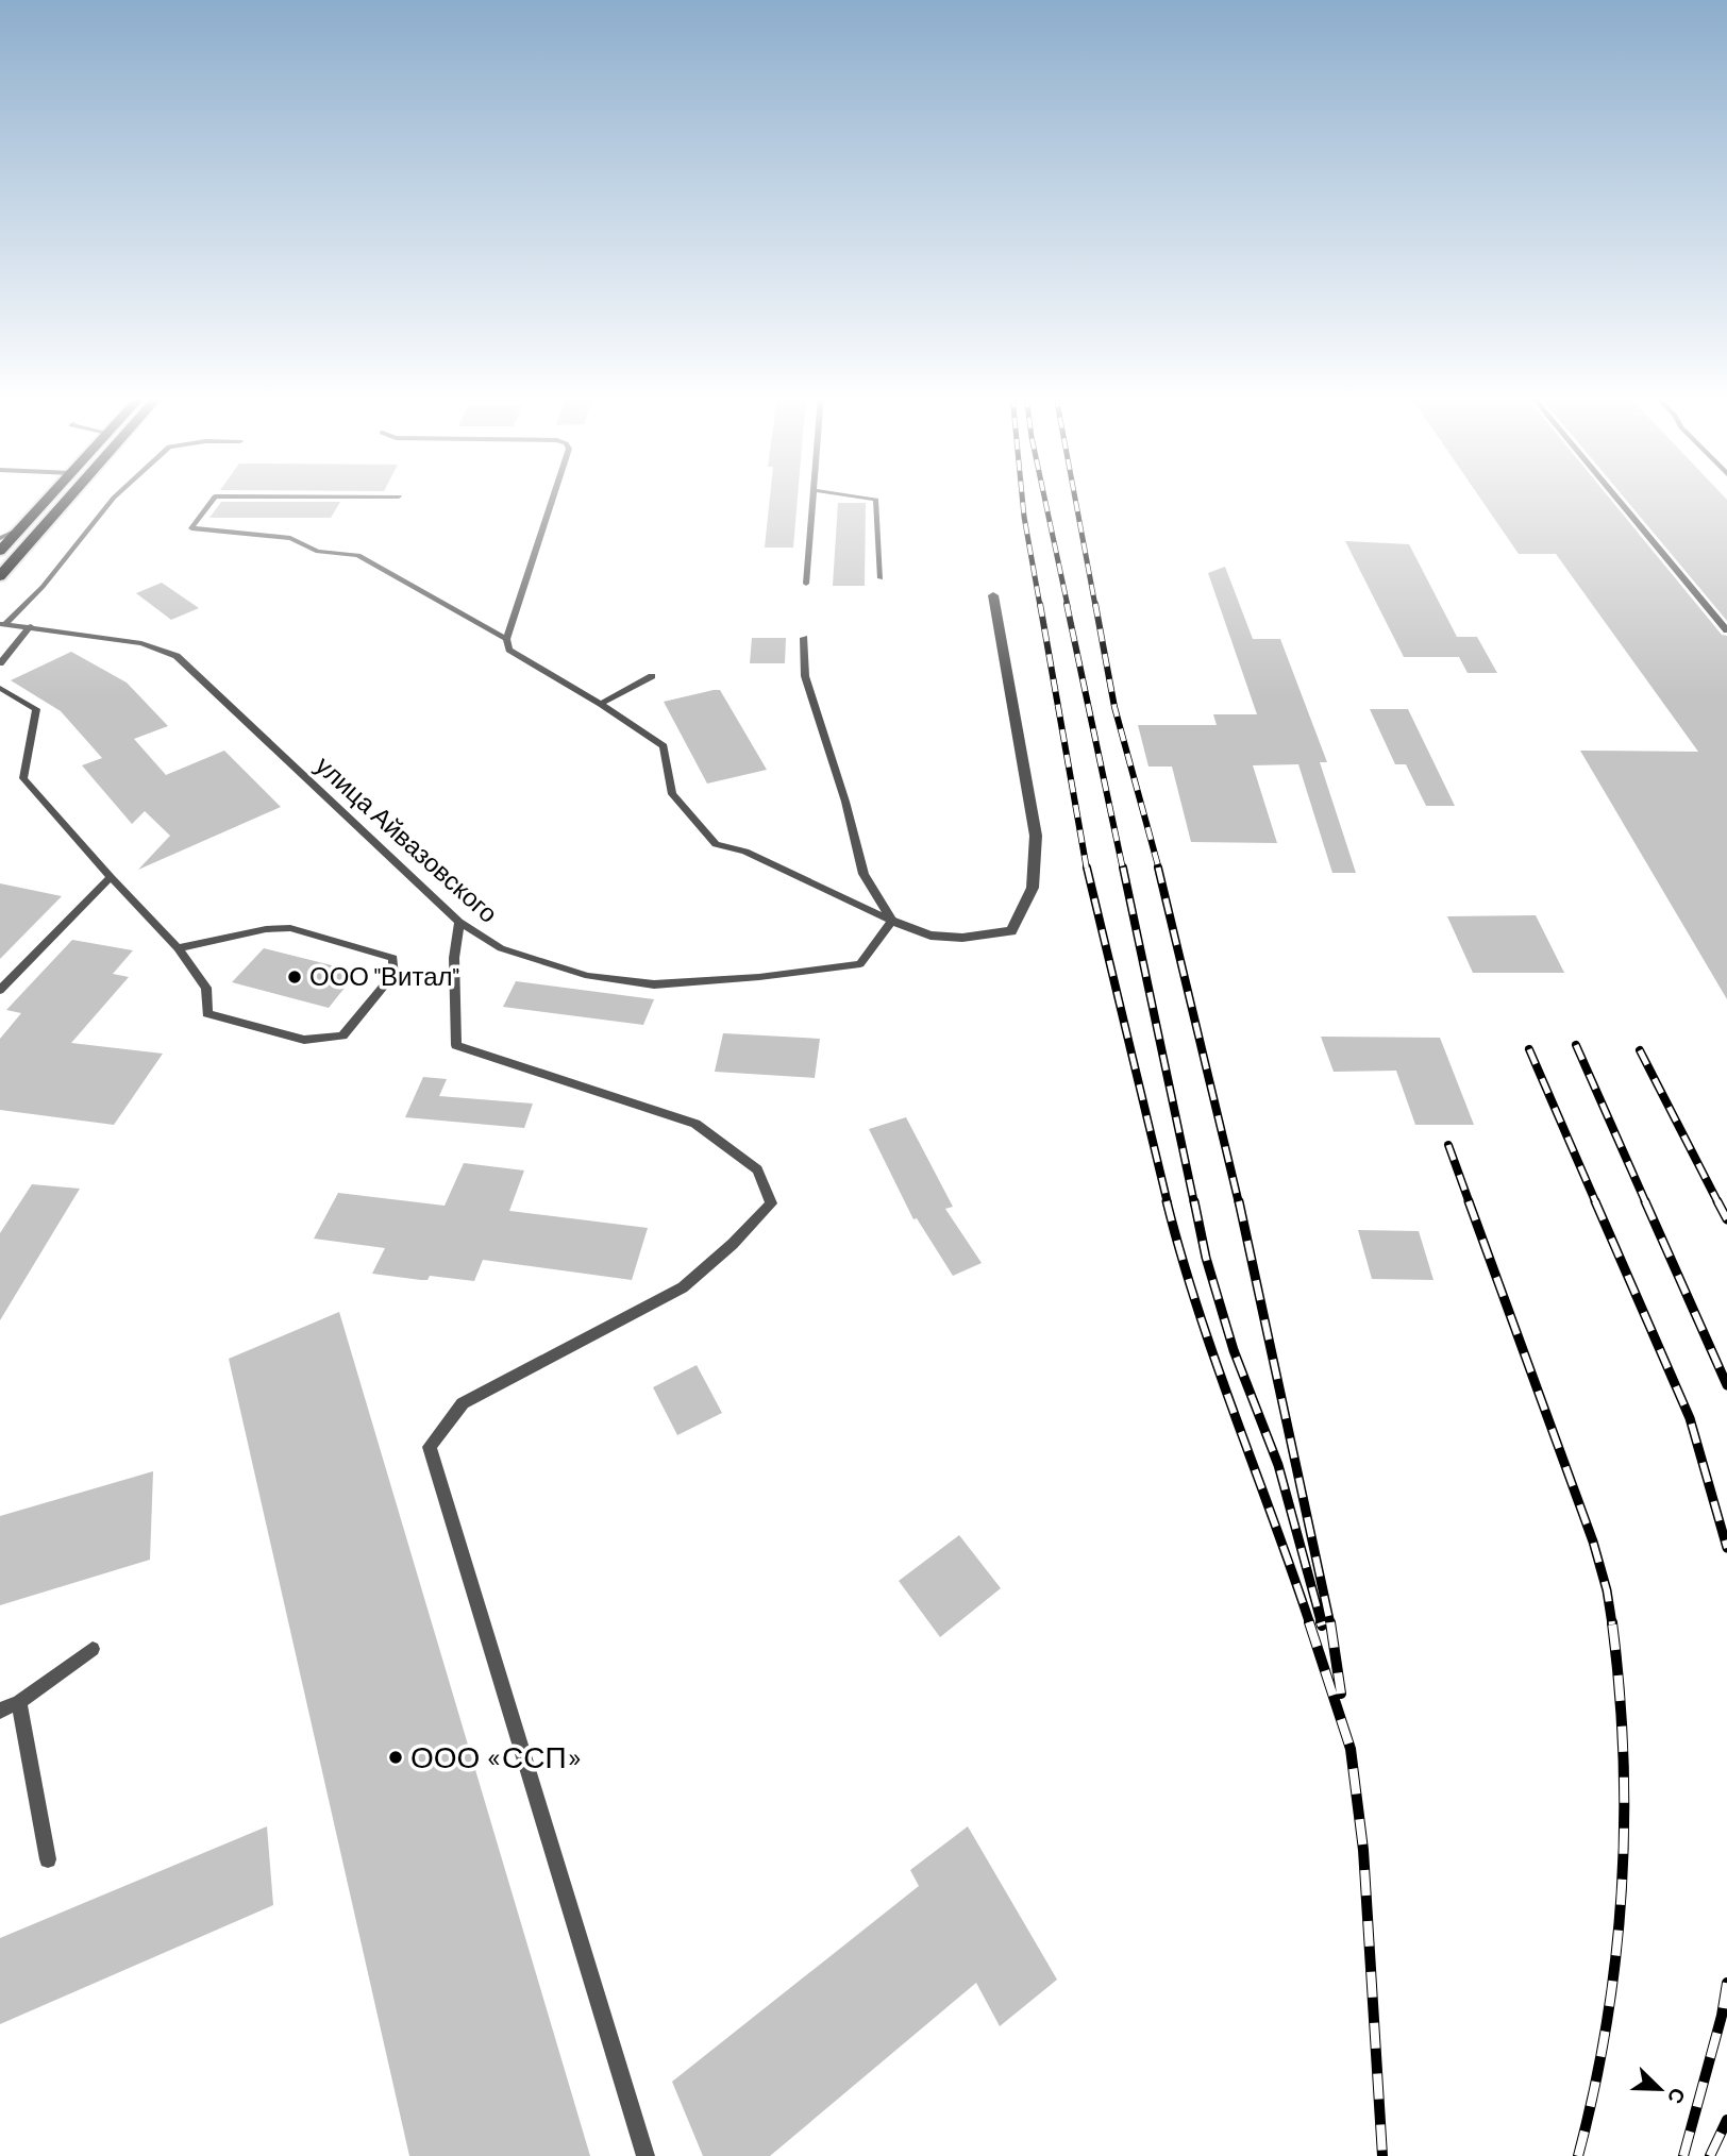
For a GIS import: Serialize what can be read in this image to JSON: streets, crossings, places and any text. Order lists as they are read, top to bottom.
{
  "streets": {
    "lane": ["улица Айвазовского"]
  },
  "places": ["ООО \"Витал\"", "ООО «ССП»"],
  "north": "bottom right"
}
